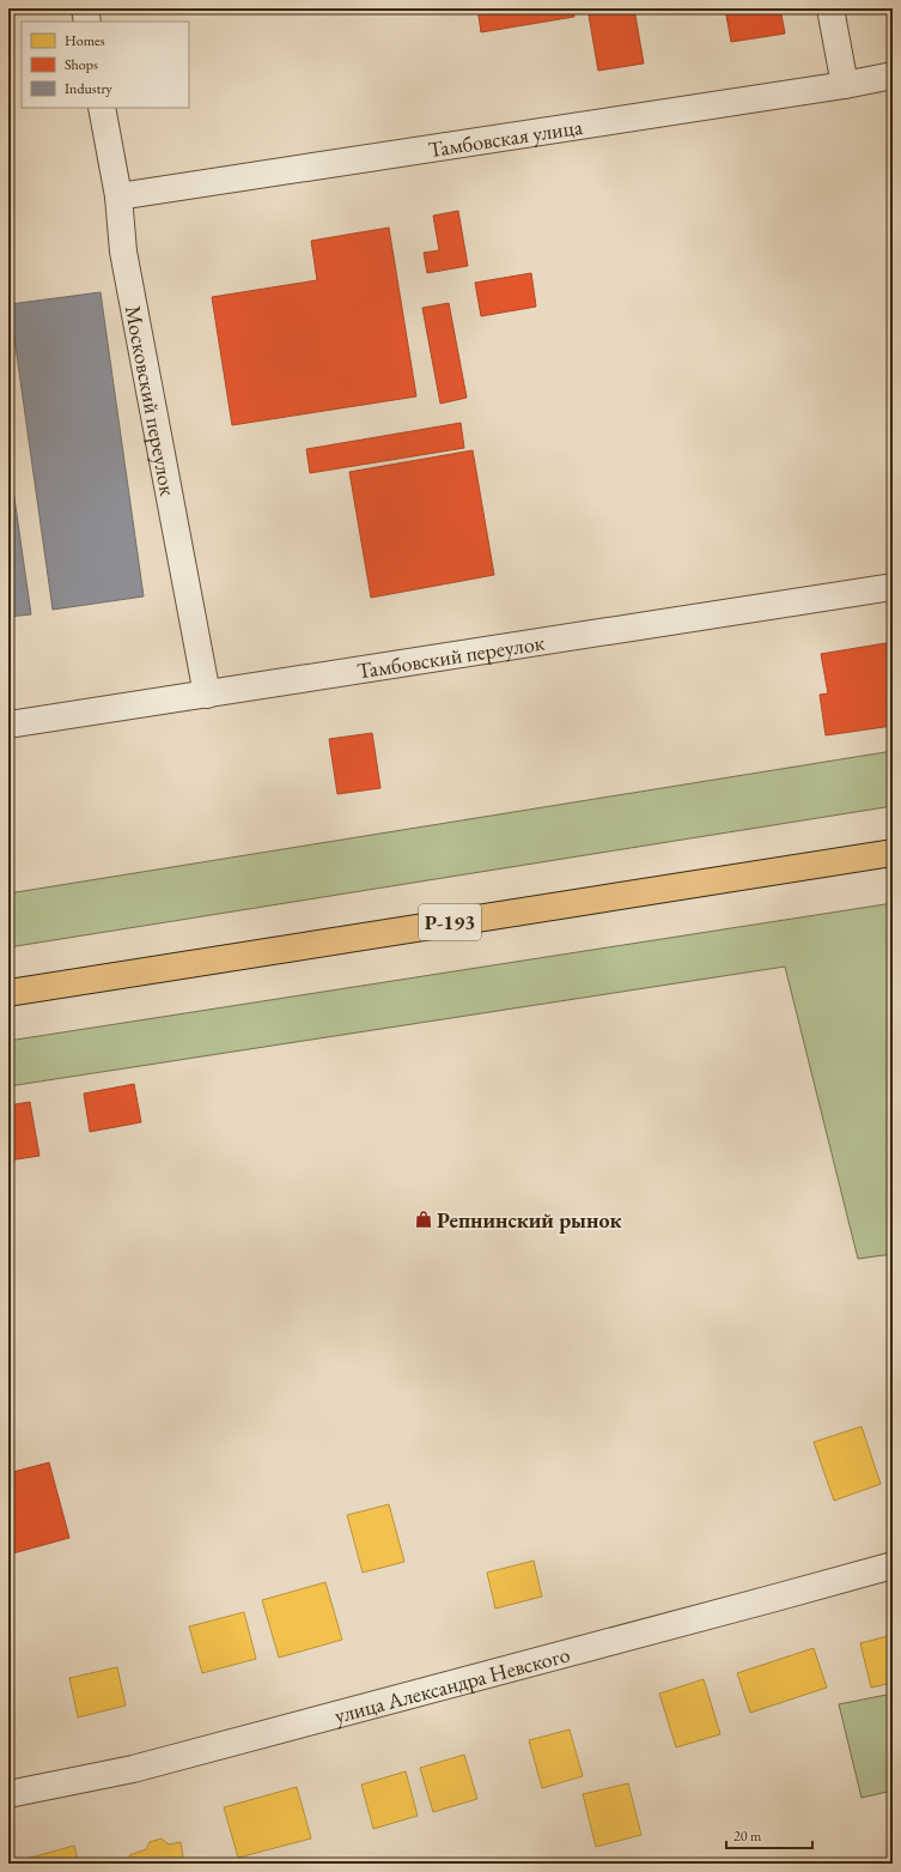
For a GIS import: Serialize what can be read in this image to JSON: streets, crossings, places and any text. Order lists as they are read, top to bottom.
{
  "streets": {
    "highway": ["Р-193"],
    "street": [
      "Тамбовская улица",
      "Московский переулок",
      "Тамбовский переулок",
      "улица Александра Невского"
    ]
  },
  "crossings": [
    ["Тамбовская улица", "Московский переулок"],
    ["Московский переулок", "Тамбовский переулок"]
  ],
  "places": {
    "shop": ["Репнинский рынок"]
  },
  "legend": ["Homes", "Shops", "Industry"],
  "scale_bar": "20 m"
}
